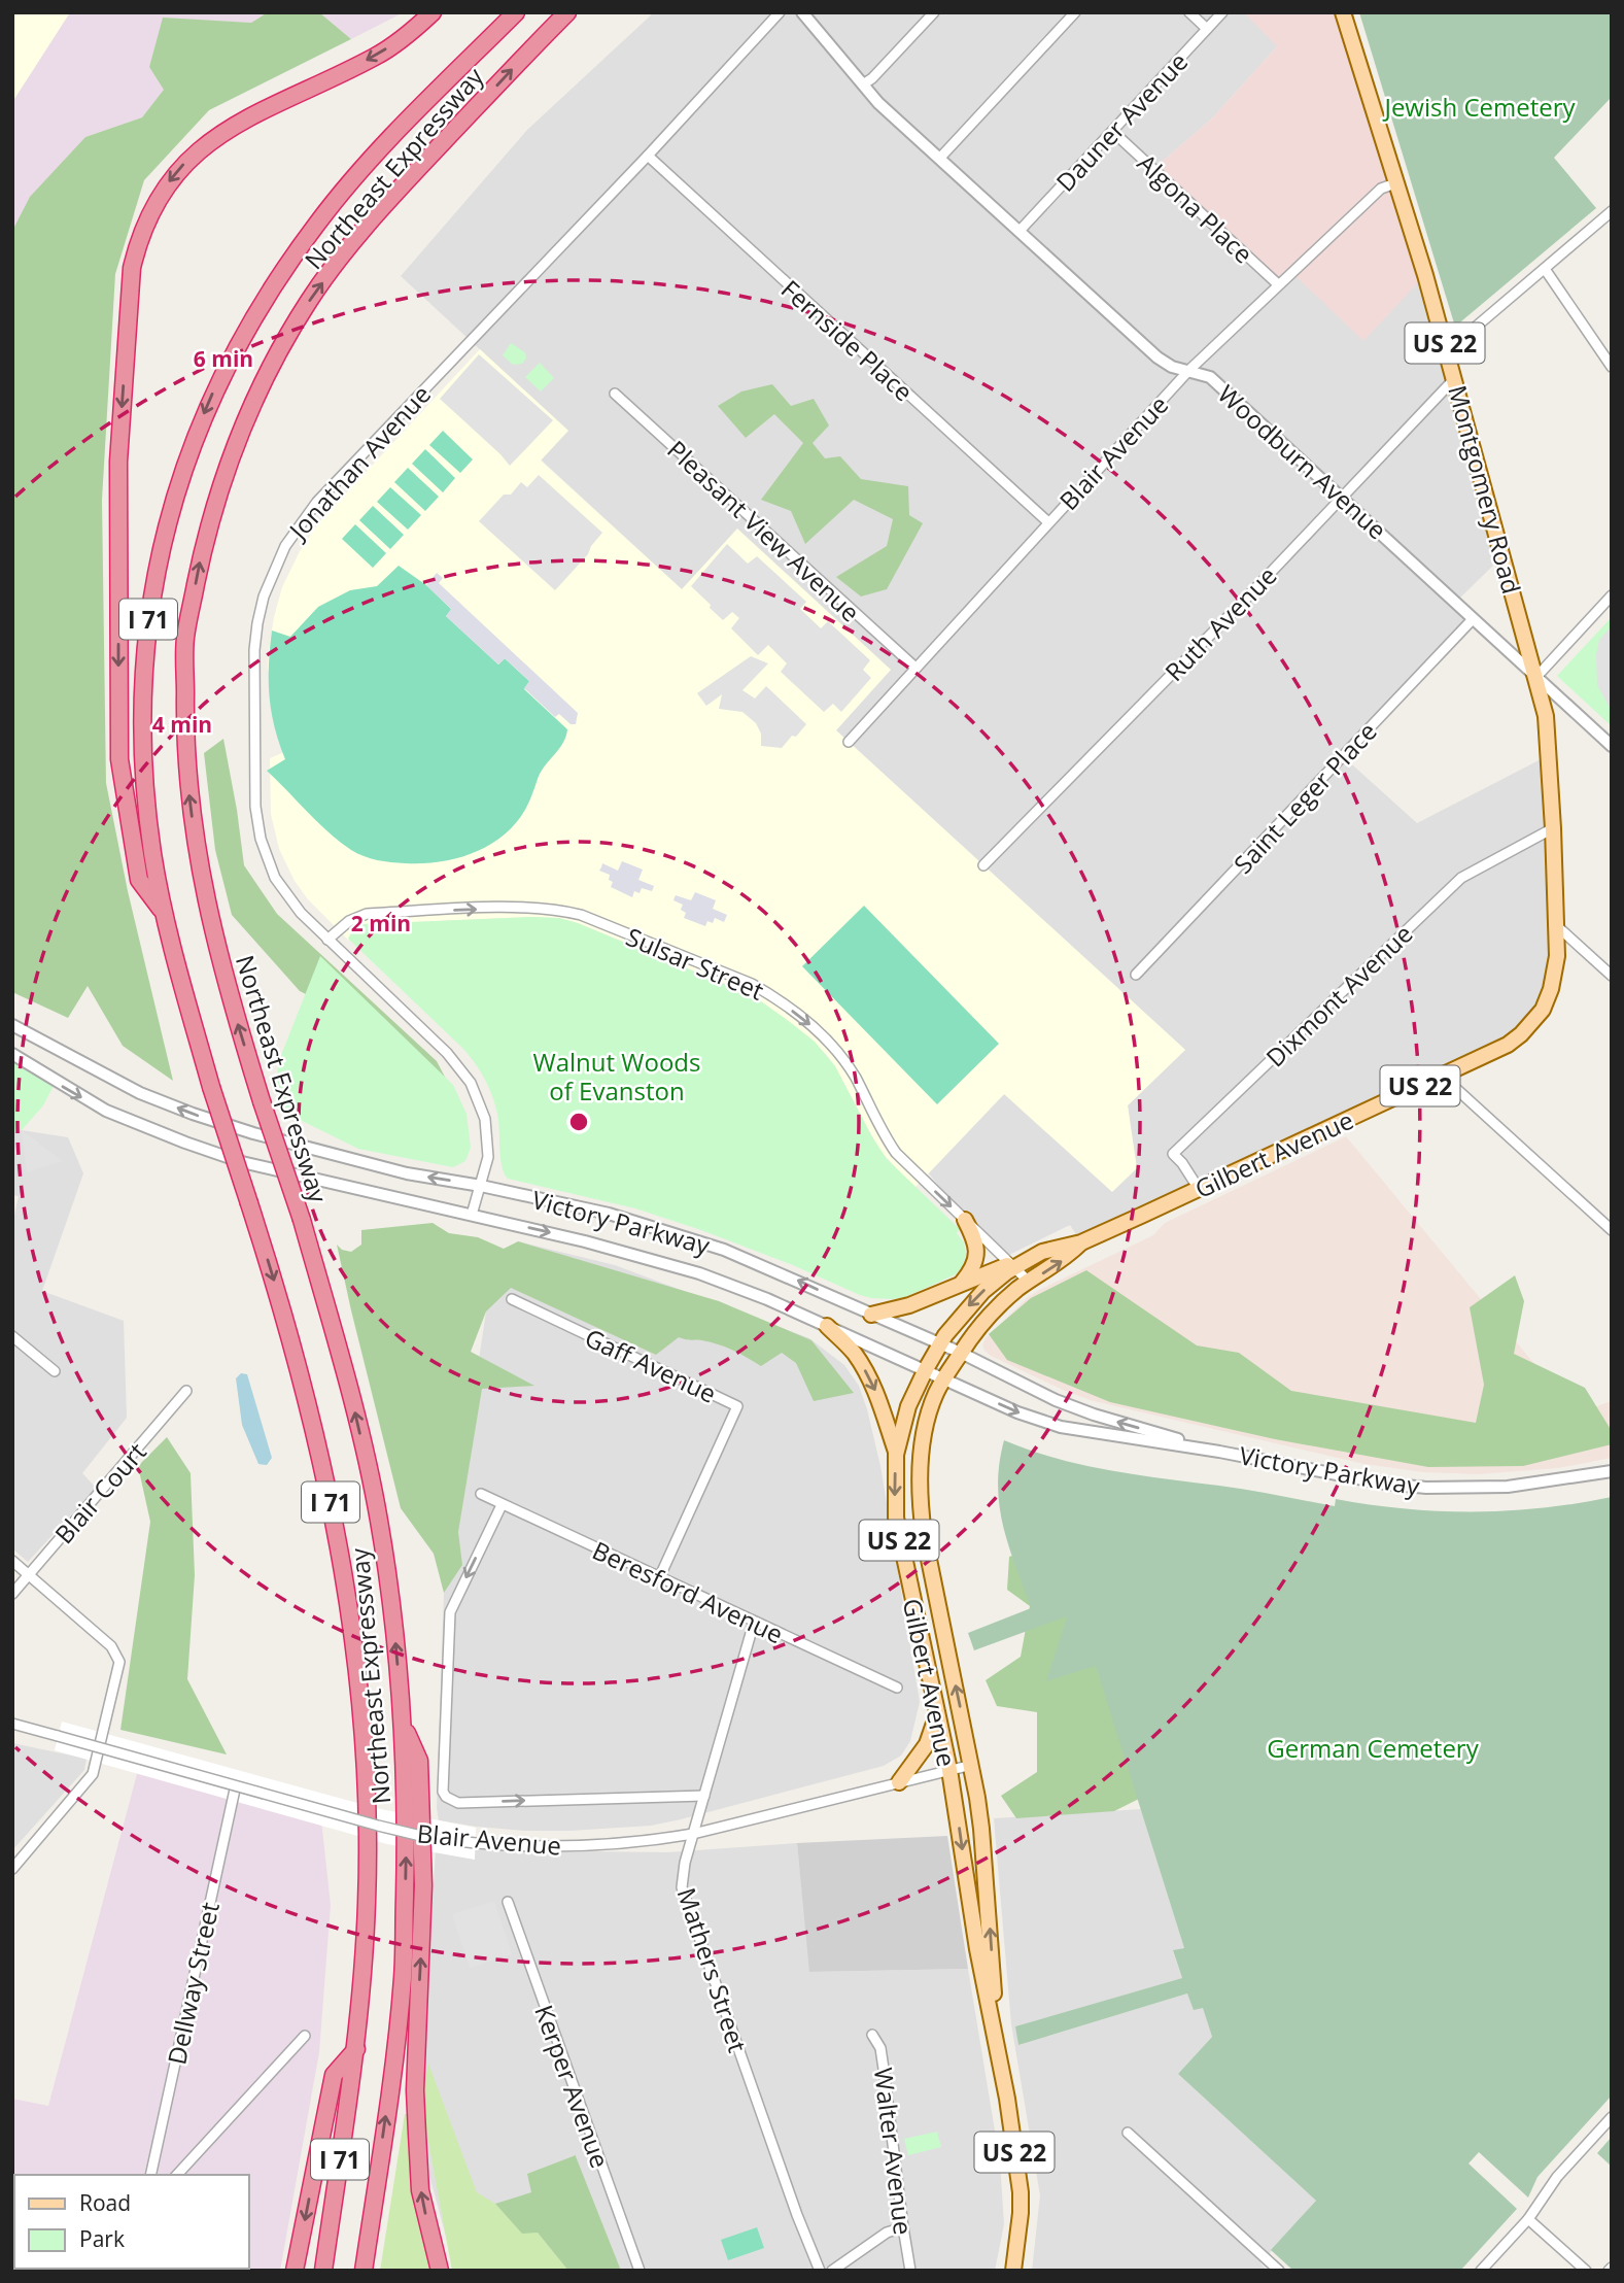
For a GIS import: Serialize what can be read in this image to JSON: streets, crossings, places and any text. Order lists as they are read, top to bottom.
{
  "streets": {
    "highway": ["Northeast Expressway", "I 71"],
    "main road": ["US 22", "Montgomery Road", "Gilbert Avenue"],
    "street": [
      "Dauner Avenue",
      "Algona Place",
      "Fernside Place",
      "Blair Avenue",
      "Jonathan Avenue",
      "Woodburn Avenue",
      "Pleasant View Avenue",
      "Ruth Avenue",
      "Saint Leger Place",
      "Sulsar Street",
      "Dixmont Avenue",
      "Victory Parkway",
      "Gaff Avenue",
      "Blair Court",
      "Beresford Avenue",
      "Mathers Street",
      "Dellway Street",
      "Kerper Avenue",
      "Walter Avenue"
    ]
  },
  "crossings": [
    ["Dauner Avenue", "Algona Place"],
    ["Dauner Avenue", "Woodburn Avenue"],
    ["Algona Place", "Blair Avenue"],
    ["Fernside Place", "Blair Avenue"],
    ["Fernside Place", "Jonathan Avenue"],
    ["Blair Avenue", "Woodburn Avenue"],
    ["Blair Avenue", "Montgomery Road"],
    ["Blair Avenue", "Pleasant View Avenue"],
    ["Blair Avenue", "Gilbert Avenue"],
    ["Blair Avenue", "Mathers Street"],
    ["Jonathan Avenue", "Sulsar Street"],
    ["Jonathan Avenue", "Victory Parkway"],
    ["Woodburn Avenue", "Montgomery Road"],
    ["Woodburn Avenue", "Ruth Avenue"],
    ["Woodburn Avenue", "Saint Leger Place"],
    ["Woodburn Avenue", "Gilbert Avenue"],
    ["Montgomery Road", "Ruth Avenue"],
    ["Montgomery Road", "Gilbert Avenue"],
    ["Sulsar Street", "Gilbert Avenue"],
    ["Dixmont Avenue", "Gilbert Avenue"],
    ["Gilbert Avenue", "Victory Parkway"],
    ["Gaff Avenue", "Beresford Avenue"],
    ["Beresford Avenue", "Mathers Street"]
  ],
  "one_way": ["Sulsar Street"],
  "parks": ["Jewish Cemetery", "Walnut Woods of Evanston", "German Cemetery"],
  "legend": ["Road", "Park"],
  "rings": ["6 min", "4 min", "2 min"]
}
